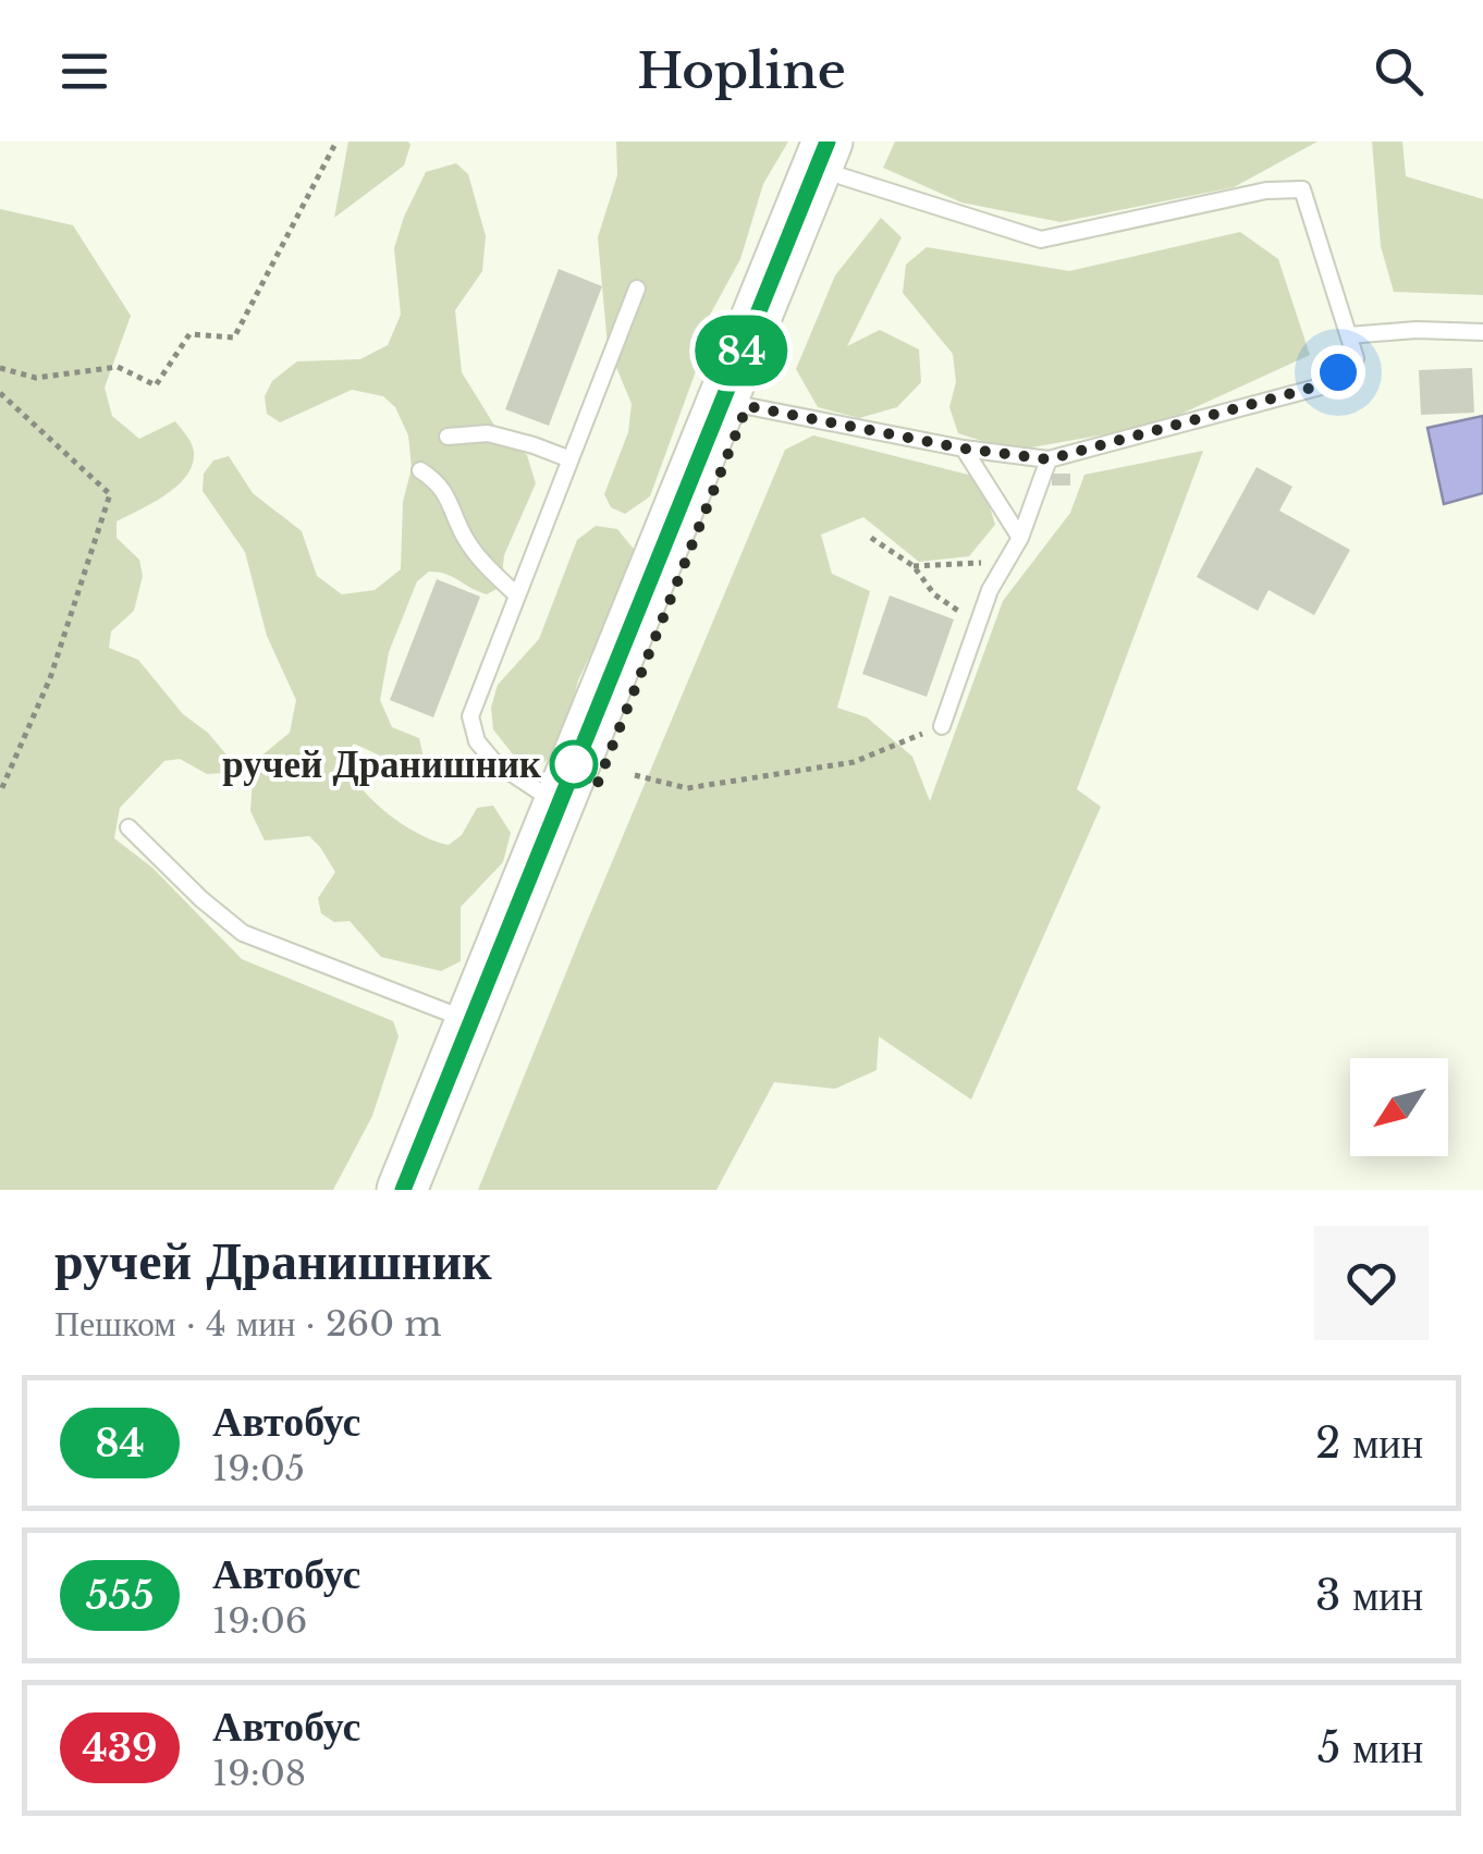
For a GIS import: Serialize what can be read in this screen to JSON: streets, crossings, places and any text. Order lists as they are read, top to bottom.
{
  "places": ["ручей Дранишник"],
  "lines": ["bus line 84"],
  "north": "bottom left",
  "page": {
    "header": "Hopline",
    "on_map": "84",
    "heading": ["ручей Дранишник", "Пешком · 4 мин · 260 m"],
    "list": [
      {
        "mark": "84",
        "name": "Автобус",
        "note": "19:05",
        "value": "2 мин"
      },
      {
        "mark": "555",
        "name": "Автобус",
        "note": "19:06",
        "value": "3 мин"
      },
      {
        "mark": "439",
        "name": "Автобус",
        "note": "19:08",
        "value": "5 мин"
      }
    ]
  }
}
